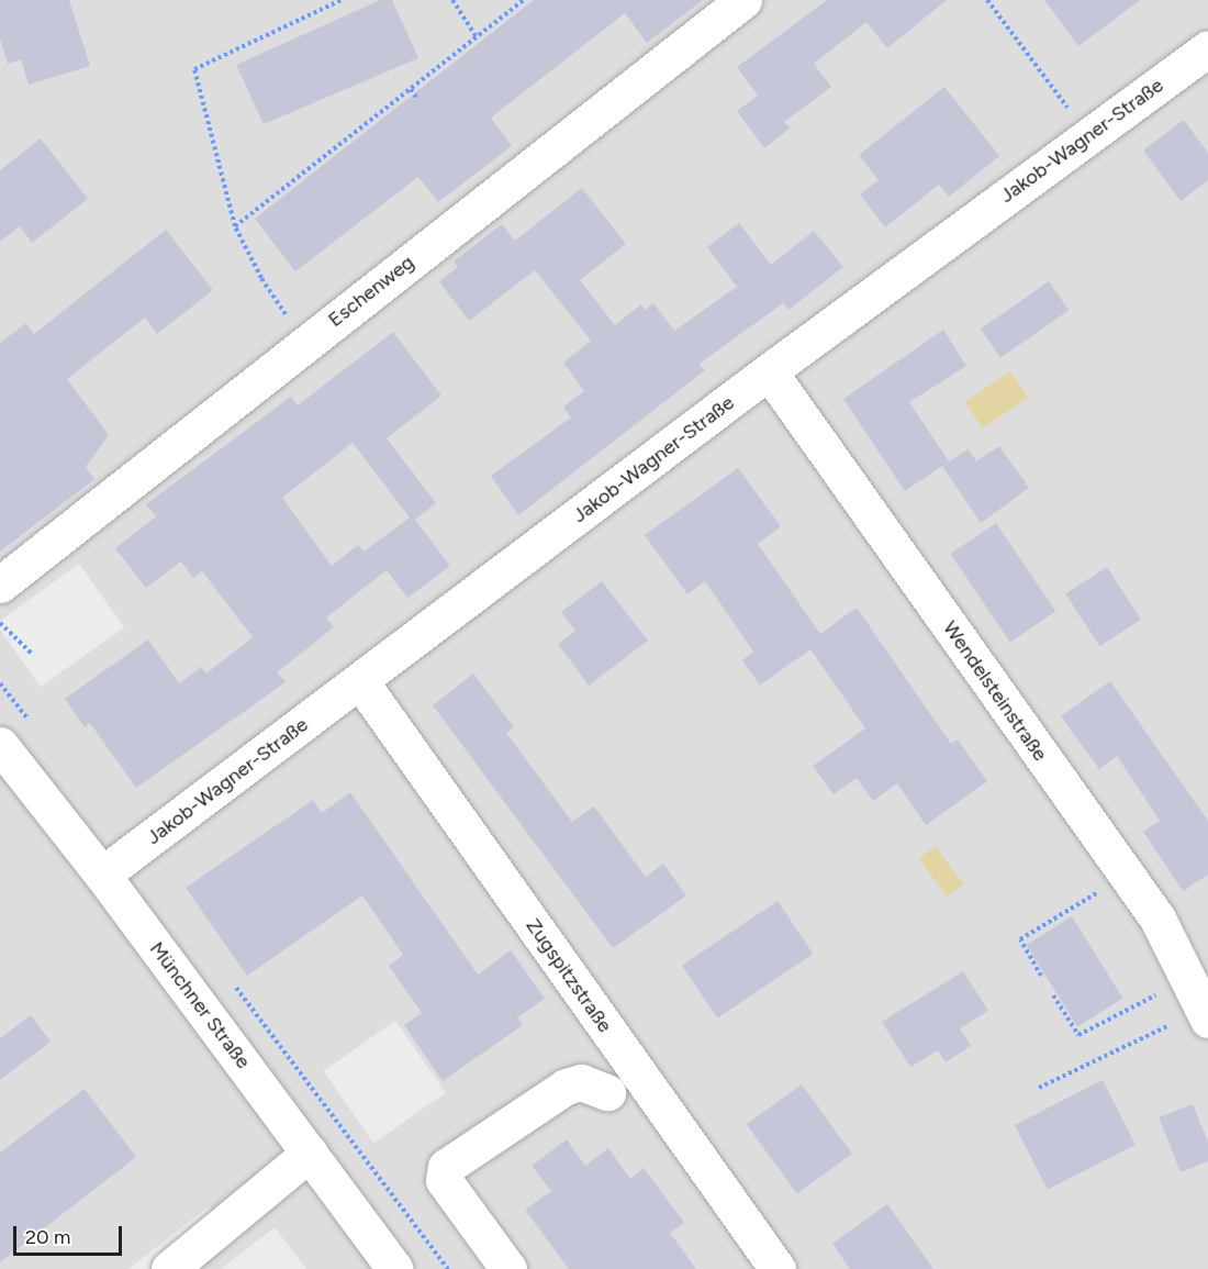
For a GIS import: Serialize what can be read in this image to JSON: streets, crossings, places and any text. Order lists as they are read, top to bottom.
{
  "streets": {
    "street": [
      "Jakob-Wagner-Straße",
      "Eschenweg",
      "Wendelsteinstraße",
      "Zugspitzstraße",
      "Münchner Straße"
    ]
  },
  "crossings": [
    ["Jakob-Wagner-Straße", "Wendelsteinstraße"],
    ["Jakob-Wagner-Straße", "Zugspitzstraße"],
    ["Jakob-Wagner-Straße", "Münchner Straße"]
  ],
  "scale_bar": "20 m"
}
